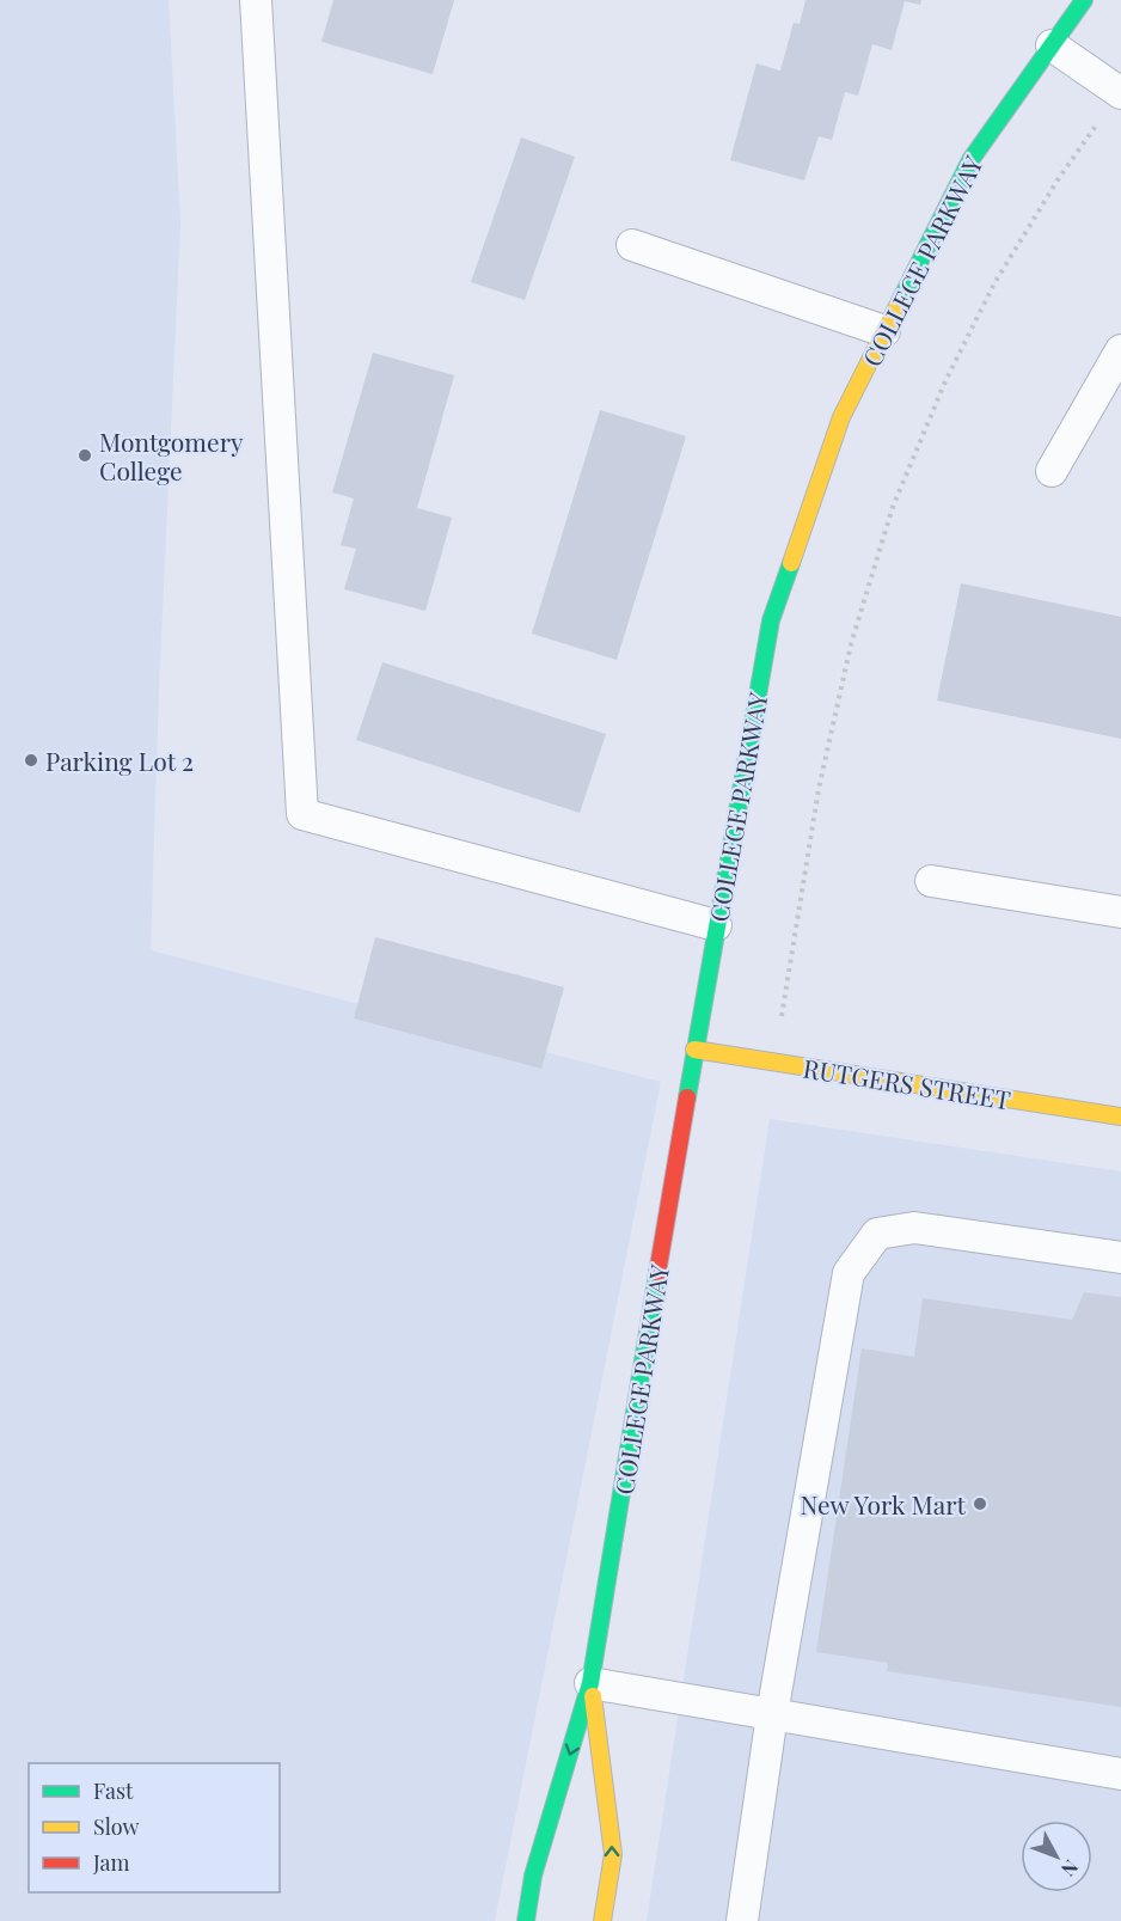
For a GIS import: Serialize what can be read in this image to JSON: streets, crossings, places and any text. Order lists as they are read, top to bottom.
{
  "streets": {
    "street": ["COLLEGE PARKWAY", "RUTGERS STREET"]
  },
  "crossings": [
    ["COLLEGE PARKWAY", "RUTGERS STREET"]
  ],
  "places": ["Montgomery College", "Parking Lot 2", "New York Mart"],
  "legend": ["Fast", "Slow", "Jam"],
  "north": "bottom right"
}
